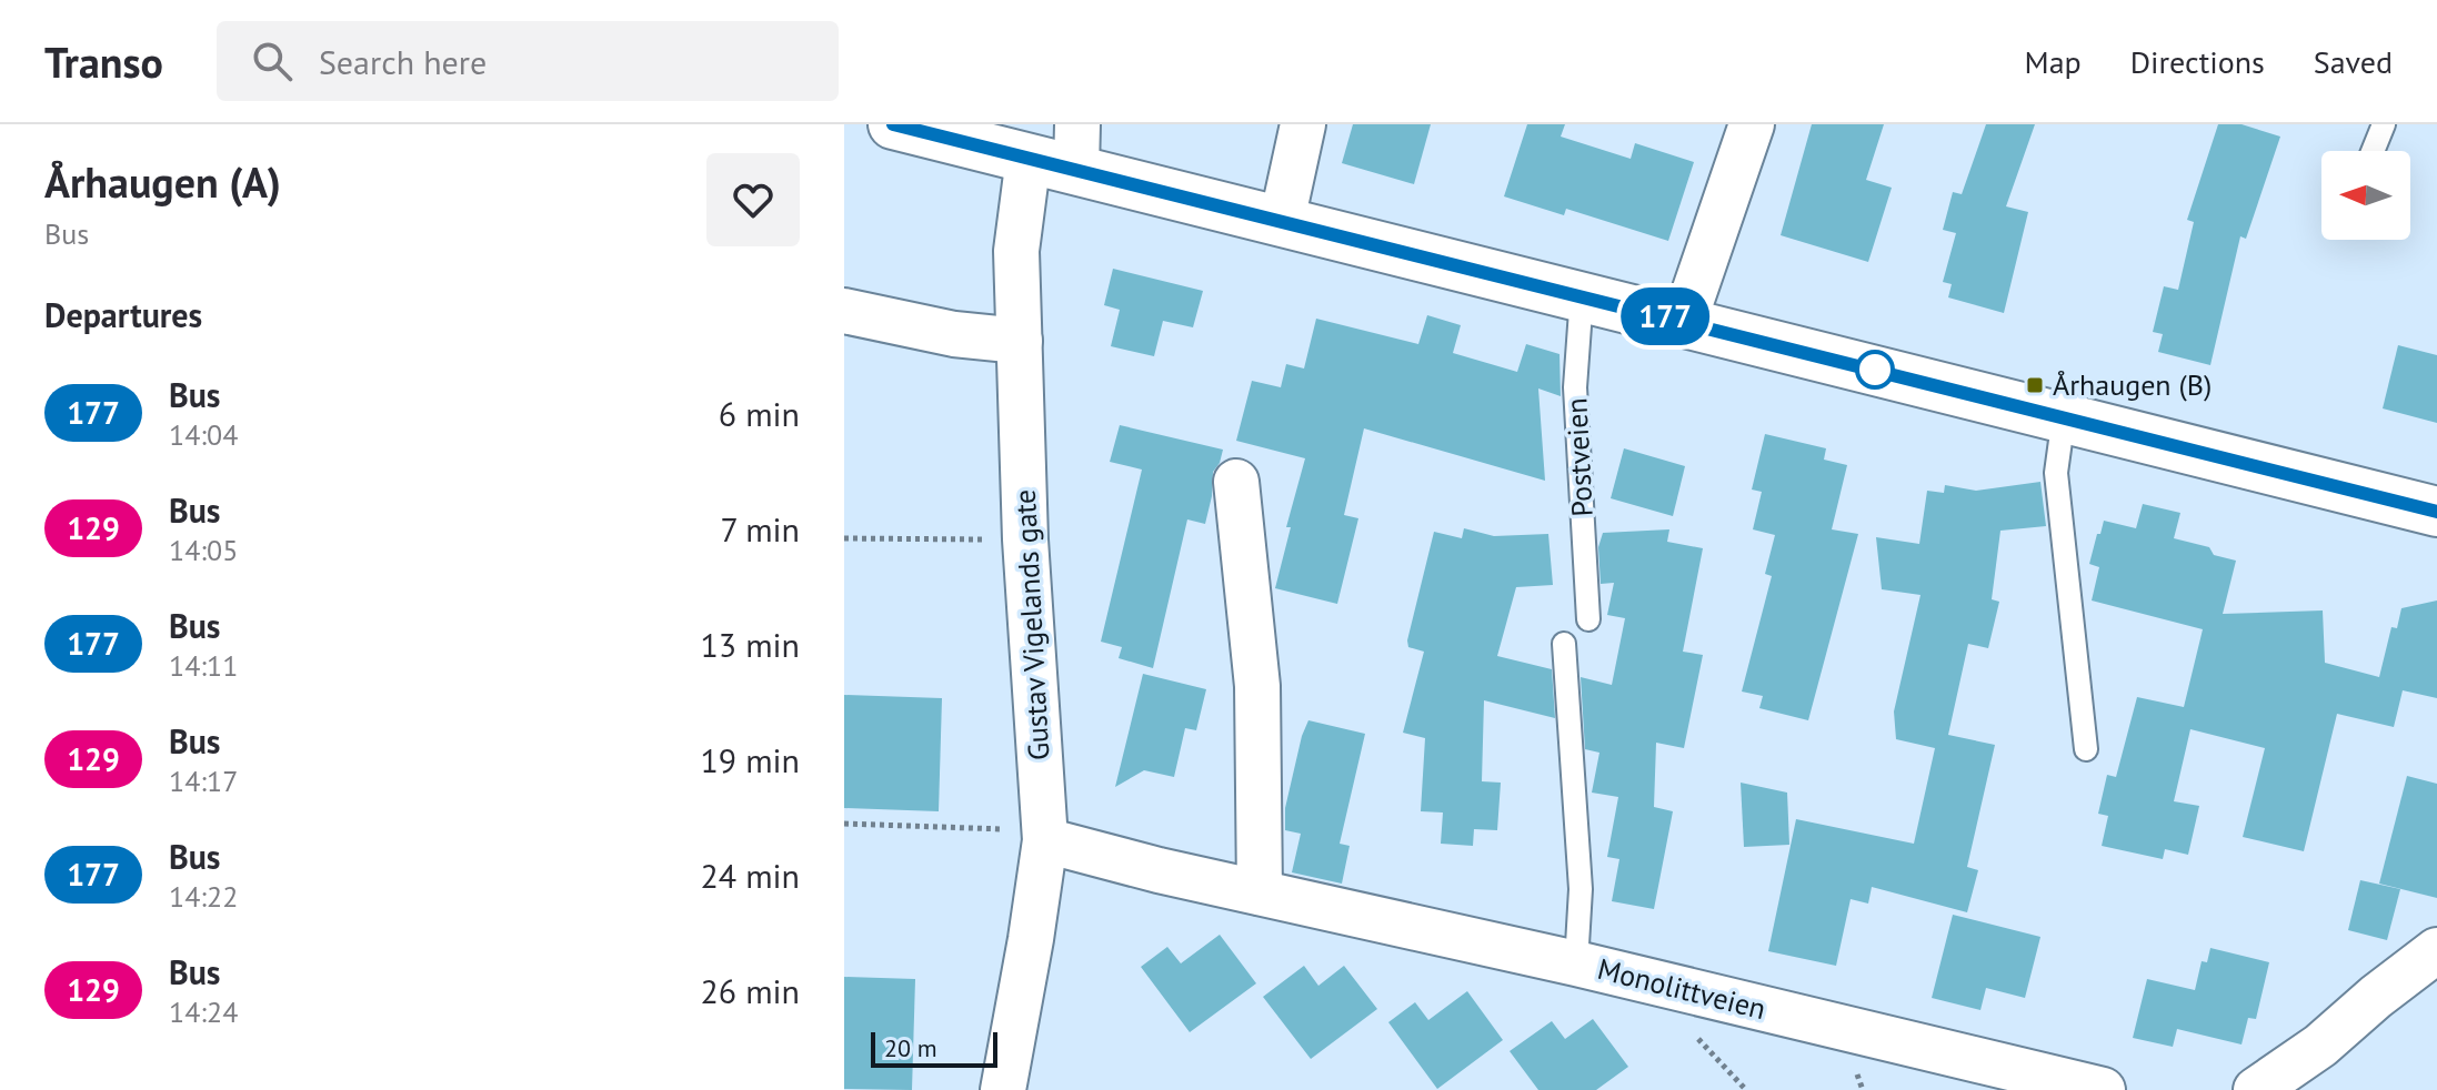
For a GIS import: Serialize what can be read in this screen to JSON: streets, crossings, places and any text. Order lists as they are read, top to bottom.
{
  "streets": {
    "street": ["Gustav Vigelands gate", "Monolittveien"],
    "lane": ["Postveien"]
  },
  "crossings": [
    ["Gustav Vigelands gate", "Monolittveien"]
  ],
  "places": {
    "transit": ["Århaugen (B)"]
  },
  "lines": ["bus line 177"],
  "scale_bar": "20 m",
  "north": "left",
  "page": {
    "header": "Transo",
    "search": "Search here",
    "nav": ["Map", "Directions", "Saved"],
    "heading": [
      ["Århaugen (A)", "Bus"],
      "Departures"
    ],
    "on_map": "177",
    "list": [
      {
        "mark": "177",
        "name": "Bus",
        "note": "14:04",
        "value": "6 min"
      },
      {
        "mark": "129",
        "name": "Bus",
        "note": "14:05",
        "value": "7 min"
      },
      {
        "mark": "177",
        "name": "Bus",
        "note": "14:11",
        "value": "13 min"
      },
      {
        "mark": "129",
        "name": "Bus",
        "note": "14:17",
        "value": "19 min"
      },
      {
        "mark": "177",
        "name": "Bus",
        "note": "14:22",
        "value": "24 min"
      },
      {
        "mark": "129",
        "name": "Bus",
        "note": "14:24",
        "value": "26 min"
      }
    ],
    "scale": "20 m"
  }
}
